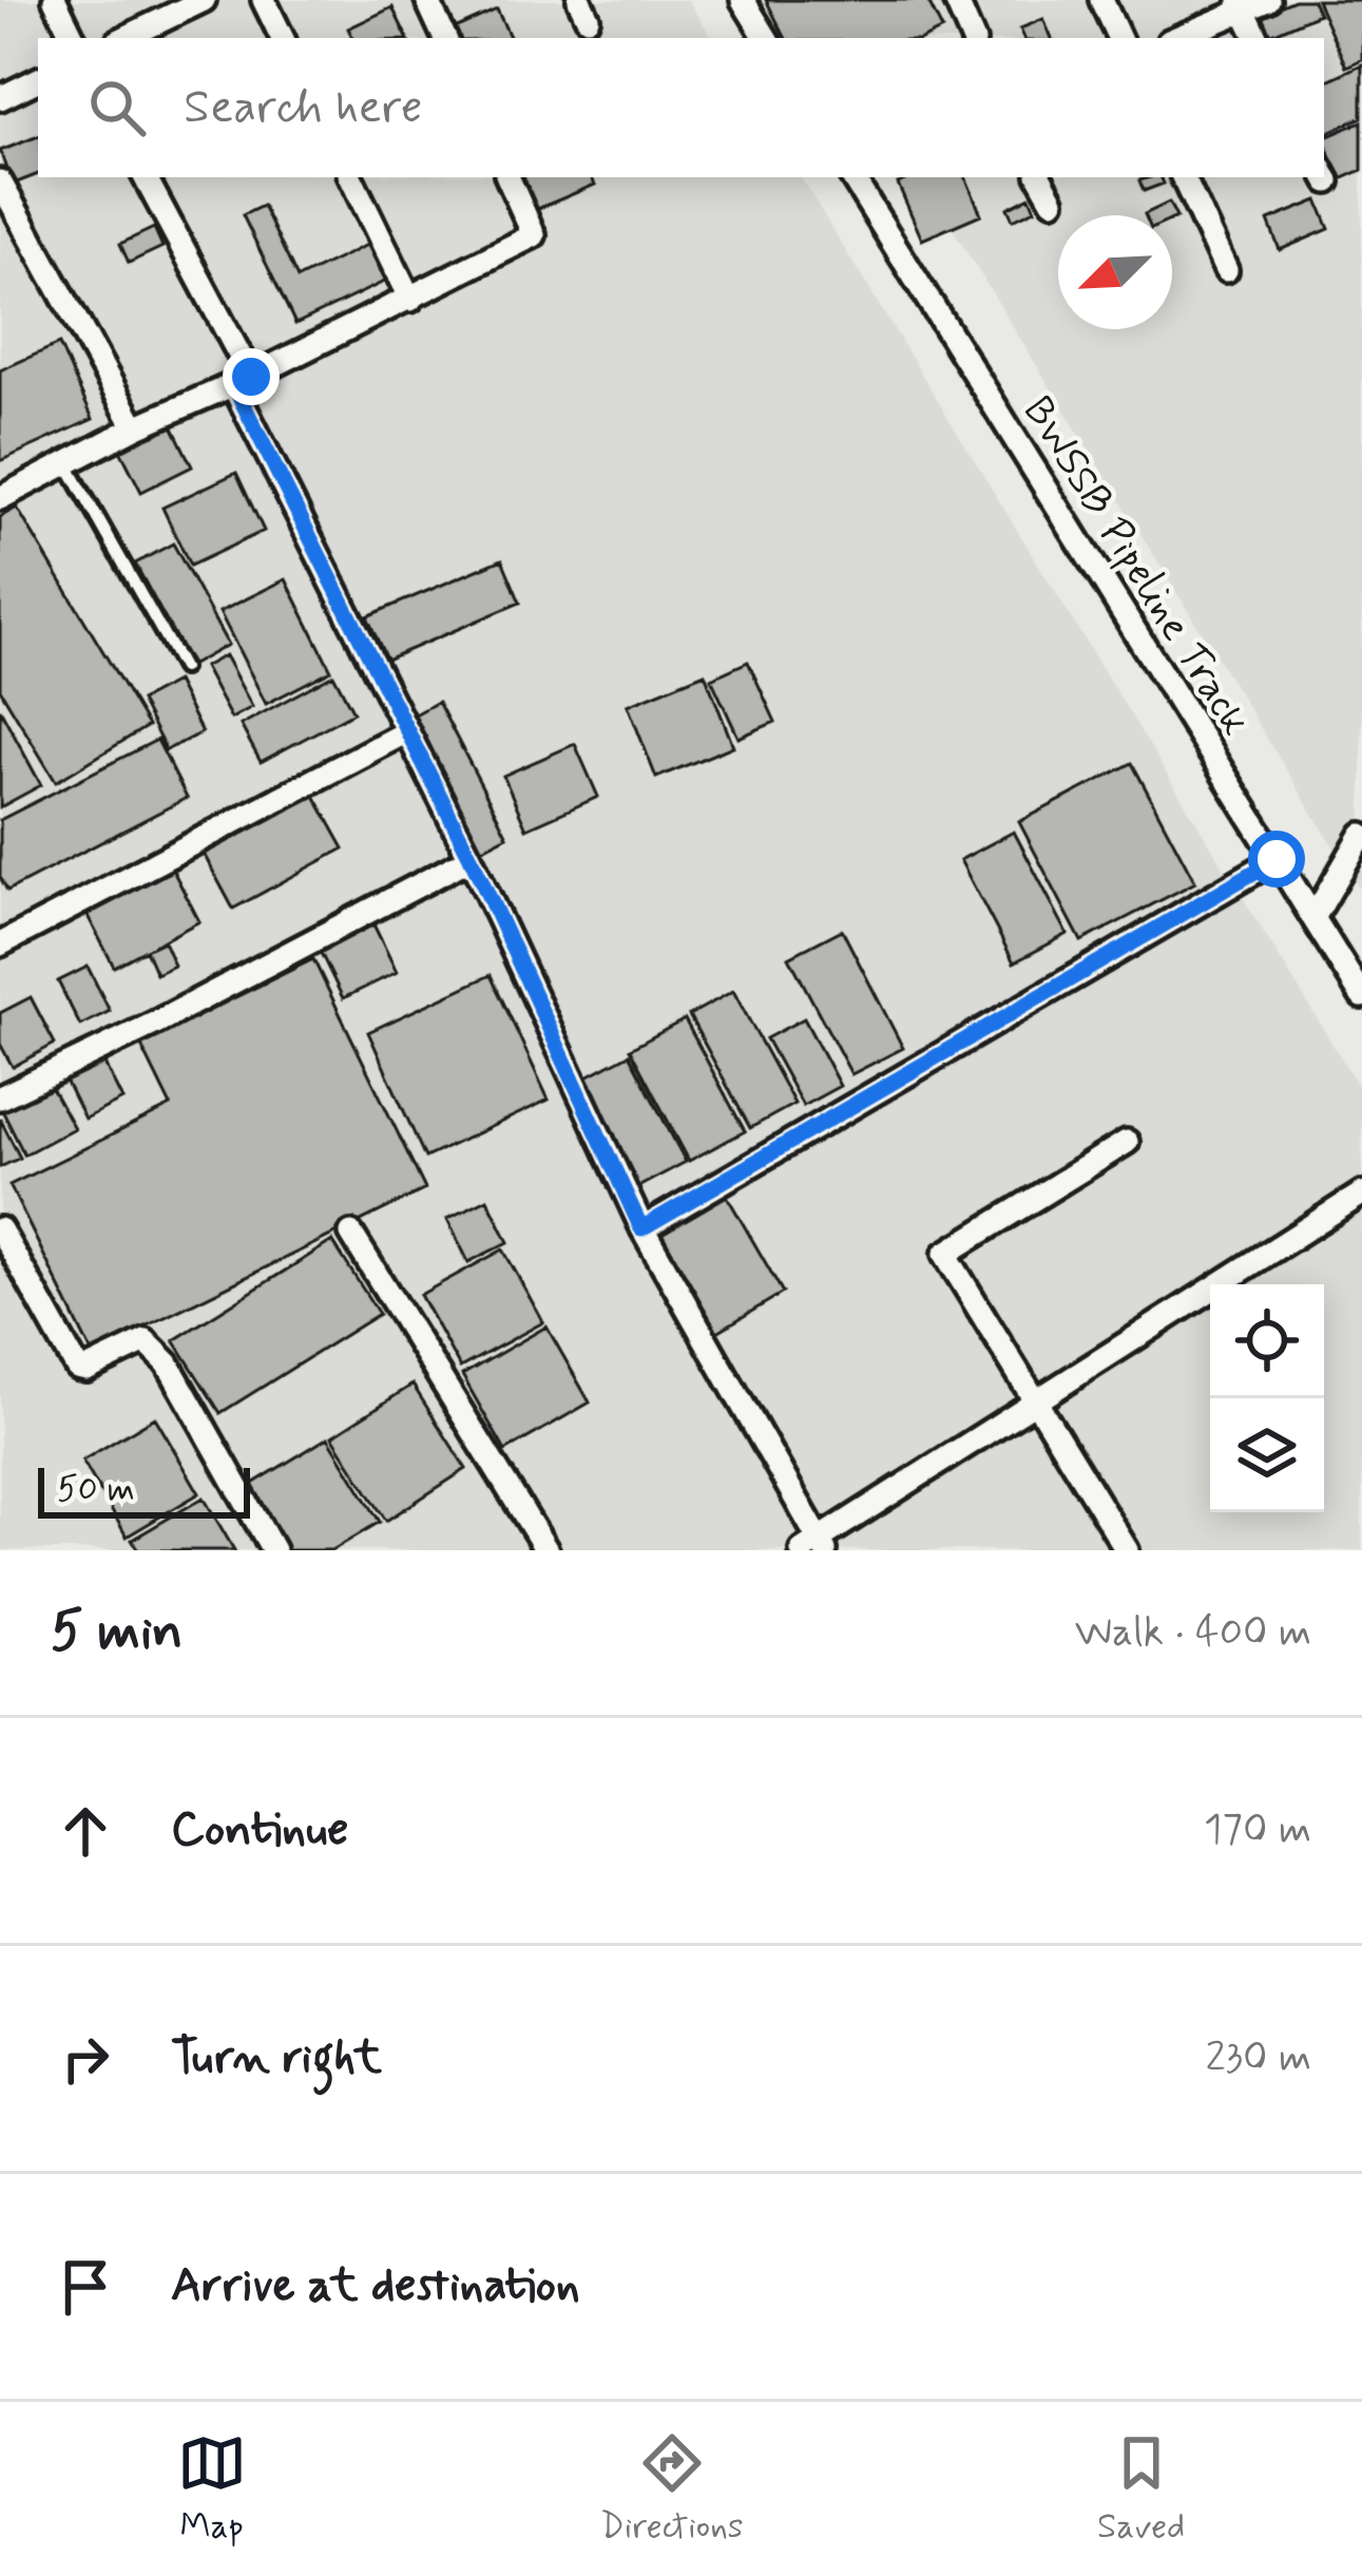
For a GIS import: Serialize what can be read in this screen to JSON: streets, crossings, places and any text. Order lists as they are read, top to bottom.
{
  "streets": {
    "street": ["BWSSB Pipeline Track"]
  },
  "scale_bar": "50 m",
  "north": "bottom left",
  "page": {
    "search": "Search here",
    "scale": "50 m",
    "heading": ["5 min", "Walk · 400 m"],
    "list": [
      ["Continue", "170 m"],
      ["Turn right", "230 m"],
      "Arrive at destination"
    ],
    "nav": ["Map", "Directions", "Saved"]
  }
}
